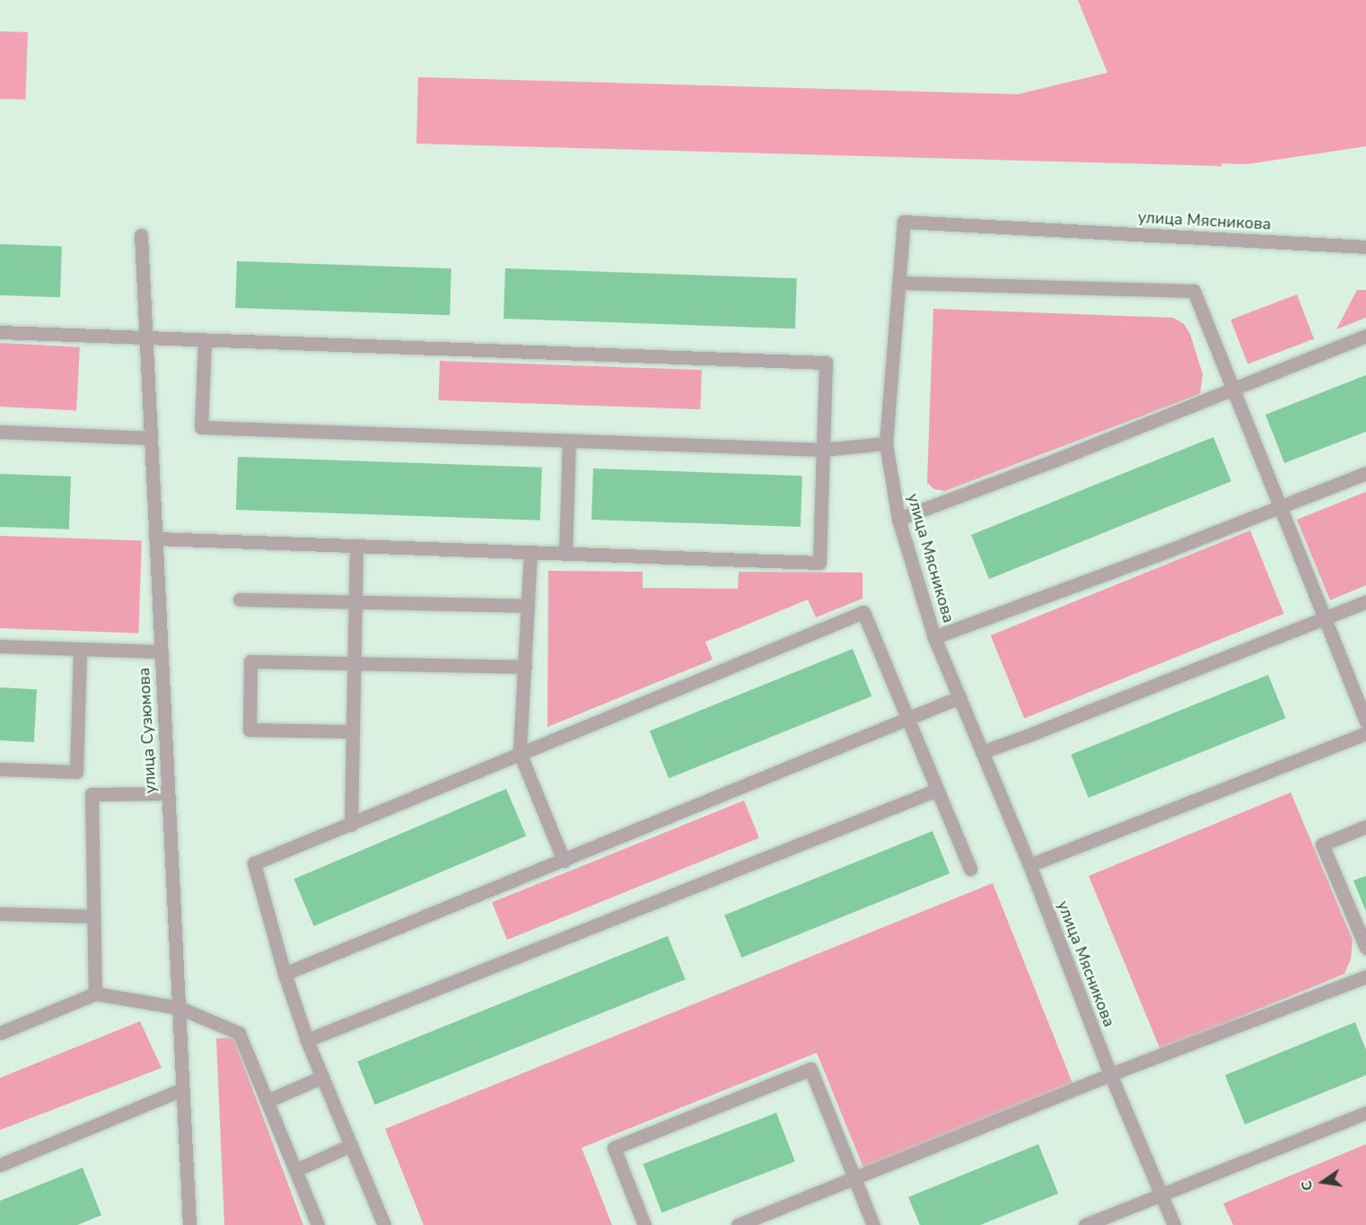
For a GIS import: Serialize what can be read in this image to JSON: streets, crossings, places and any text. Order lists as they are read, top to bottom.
{
  "streets": {
    "street": ["улица Мясникова", "улица Сузюмова"]
  },
  "north": "left"
}
